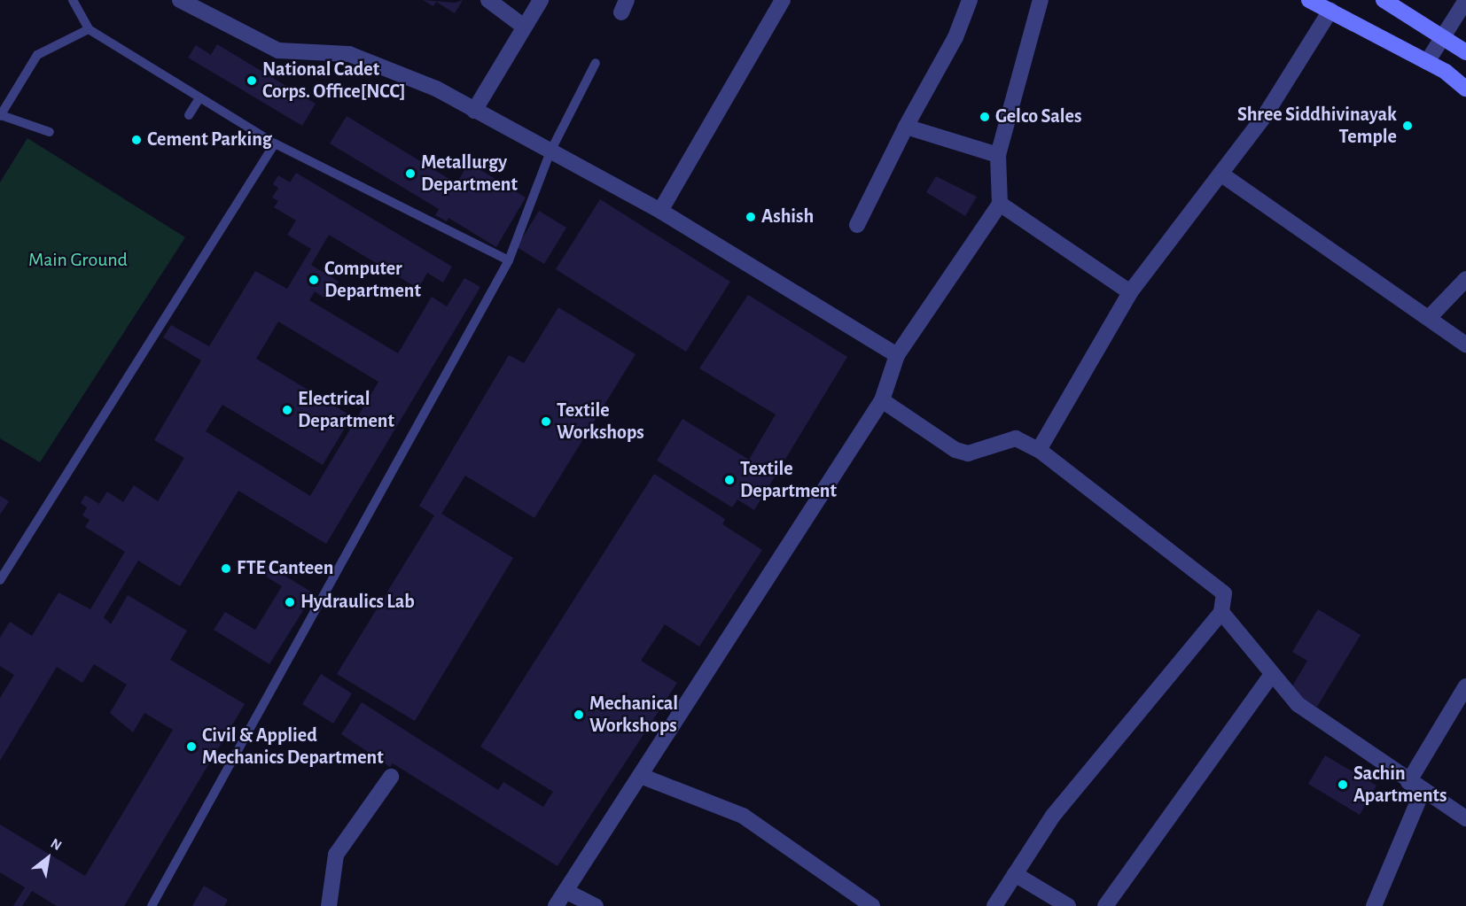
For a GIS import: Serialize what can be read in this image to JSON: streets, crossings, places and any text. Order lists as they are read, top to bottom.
{
  "parks": ["Main Ground"],
  "places": [
    "National Cadet Corps. Office[NCC]",
    "Gelco Sales",
    "Shree Siddhivinayak Temple",
    "Cement Parking",
    "Metallurgy Department",
    "Ashish",
    "Computer Department",
    "Electrical Department",
    "Textile Workshops",
    "Textile Department",
    "FTE Canteen",
    "Hydraulics Lab",
    "Mechanical Workshops",
    "Civil & Applied Mechanics Department",
    "Sachin Apartments"
  ],
  "north": "top right"
}
